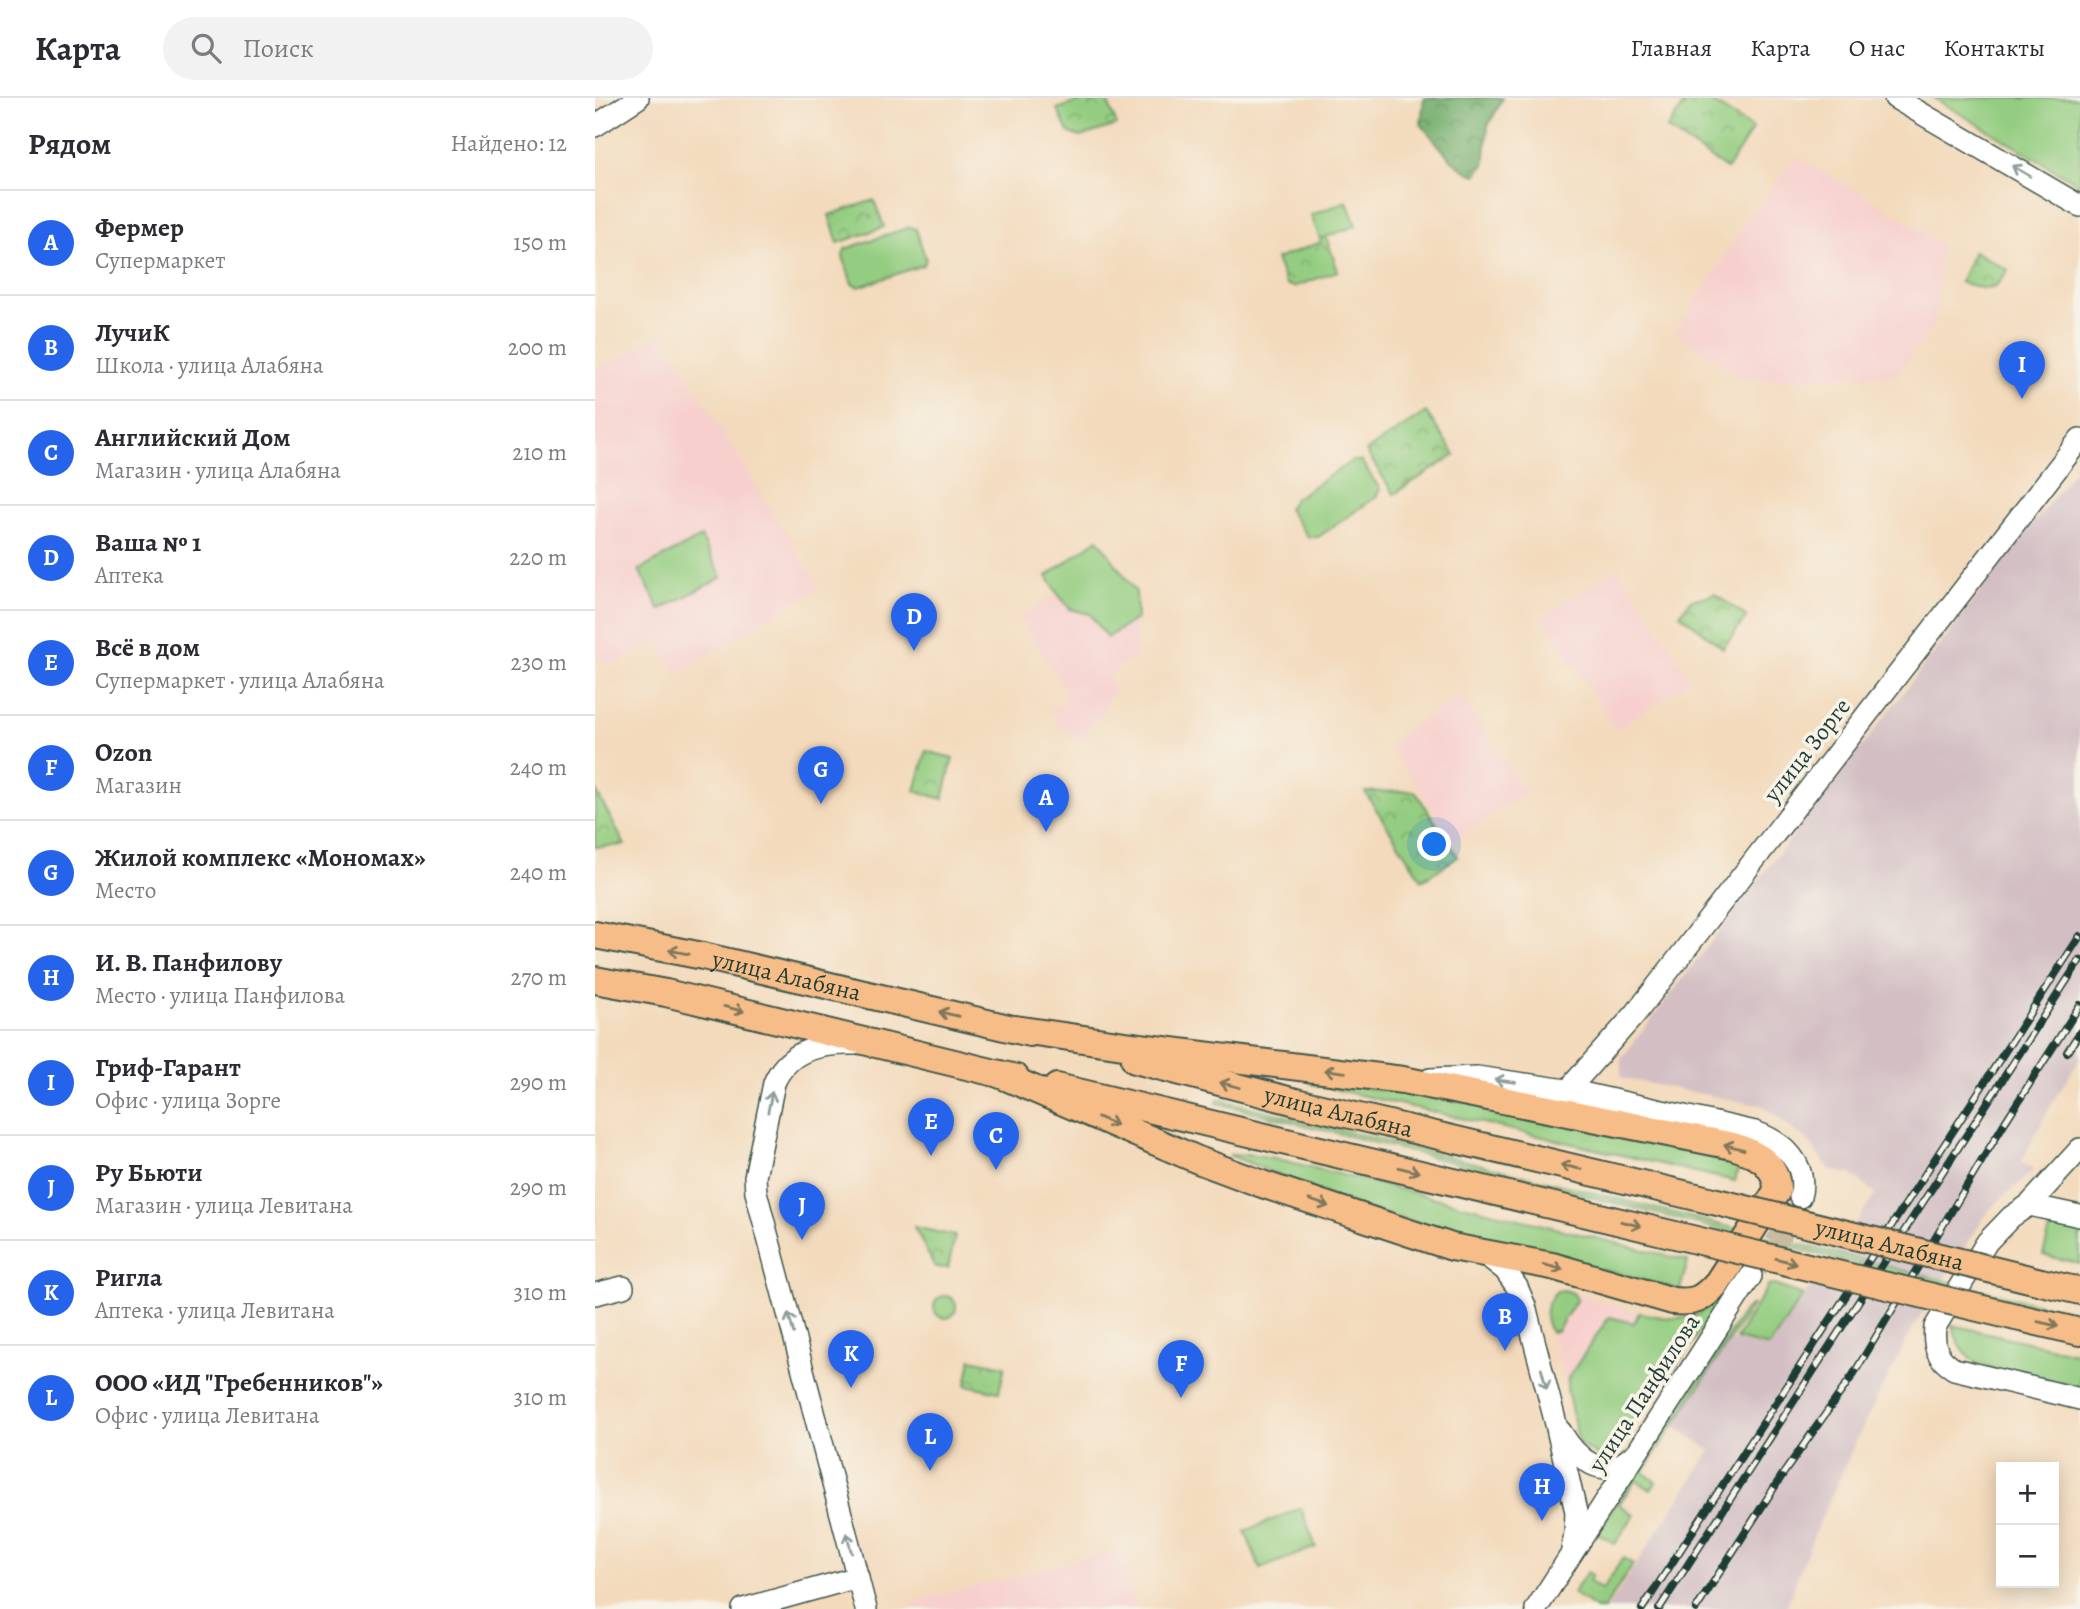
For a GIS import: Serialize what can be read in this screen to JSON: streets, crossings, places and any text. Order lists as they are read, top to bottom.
{
  "streets": {
    "main road": ["улица Алабяна"],
    "street": ["улица Зорге", "улица Панфилова"]
  },
  "page": {
    "header": "Карта",
    "search": "Поиск",
    "nav": [
      "Главная",
      "Карта",
      "О нас",
      "Контакты"
    ],
    "heading": ["Рядом", "Найдено: 12"],
    "list": [
      {
        "mark": "A",
        "name": "Фермер",
        "note": "Супермаркет",
        "value": "150 m"
      },
      {
        "mark": "B",
        "name": "ЛучиК",
        "note": "Школа · улица Алабяна",
        "value": "200 m"
      },
      {
        "mark": "C",
        "name": "Английский Дом",
        "note": "Магазин · улица Алабяна",
        "value": "210 m"
      },
      {
        "mark": "D",
        "name": "Ваша № 1",
        "note": "Аптека",
        "value": "220 m"
      },
      {
        "mark": "E",
        "name": "Всё в дом",
        "note": "Супермаркет · улица Алабяна",
        "value": "230 m"
      },
      {
        "mark": "F",
        "name": "Ozon",
        "note": "Магазин",
        "value": "240 m"
      },
      {
        "mark": "G",
        "name": "Жилой комплекс «Мономах»",
        "note": "Место",
        "value": "240 m"
      },
      {
        "mark": "H",
        "name": "И. В. Панфилову",
        "note": "Место · улица Панфилова",
        "value": "270 m"
      },
      {
        "mark": "I",
        "name": "Гриф-Гарант",
        "note": "Офис · улица Зорге",
        "value": "290 m"
      },
      {
        "mark": "J",
        "name": "Ру Бьюти",
        "note": "Магазин · улица Левитана",
        "value": "290 m"
      },
      {
        "mark": "K",
        "name": "Ригла",
        "note": "Аптека · улица Левитана",
        "value": "310 m"
      },
      {
        "mark": "L",
        "name": "ООО «ИД \"Гребенников\"»",
        "note": "Офис · улица Левитана",
        "value": "310 m"
      }
    ],
    "pins": [
      "I",
      "D",
      "G",
      "A",
      "E",
      "C",
      "J",
      "B",
      "K",
      "F",
      "L",
      "H"
    ],
    "map_buttons": ["+", "−"]
  }
}
